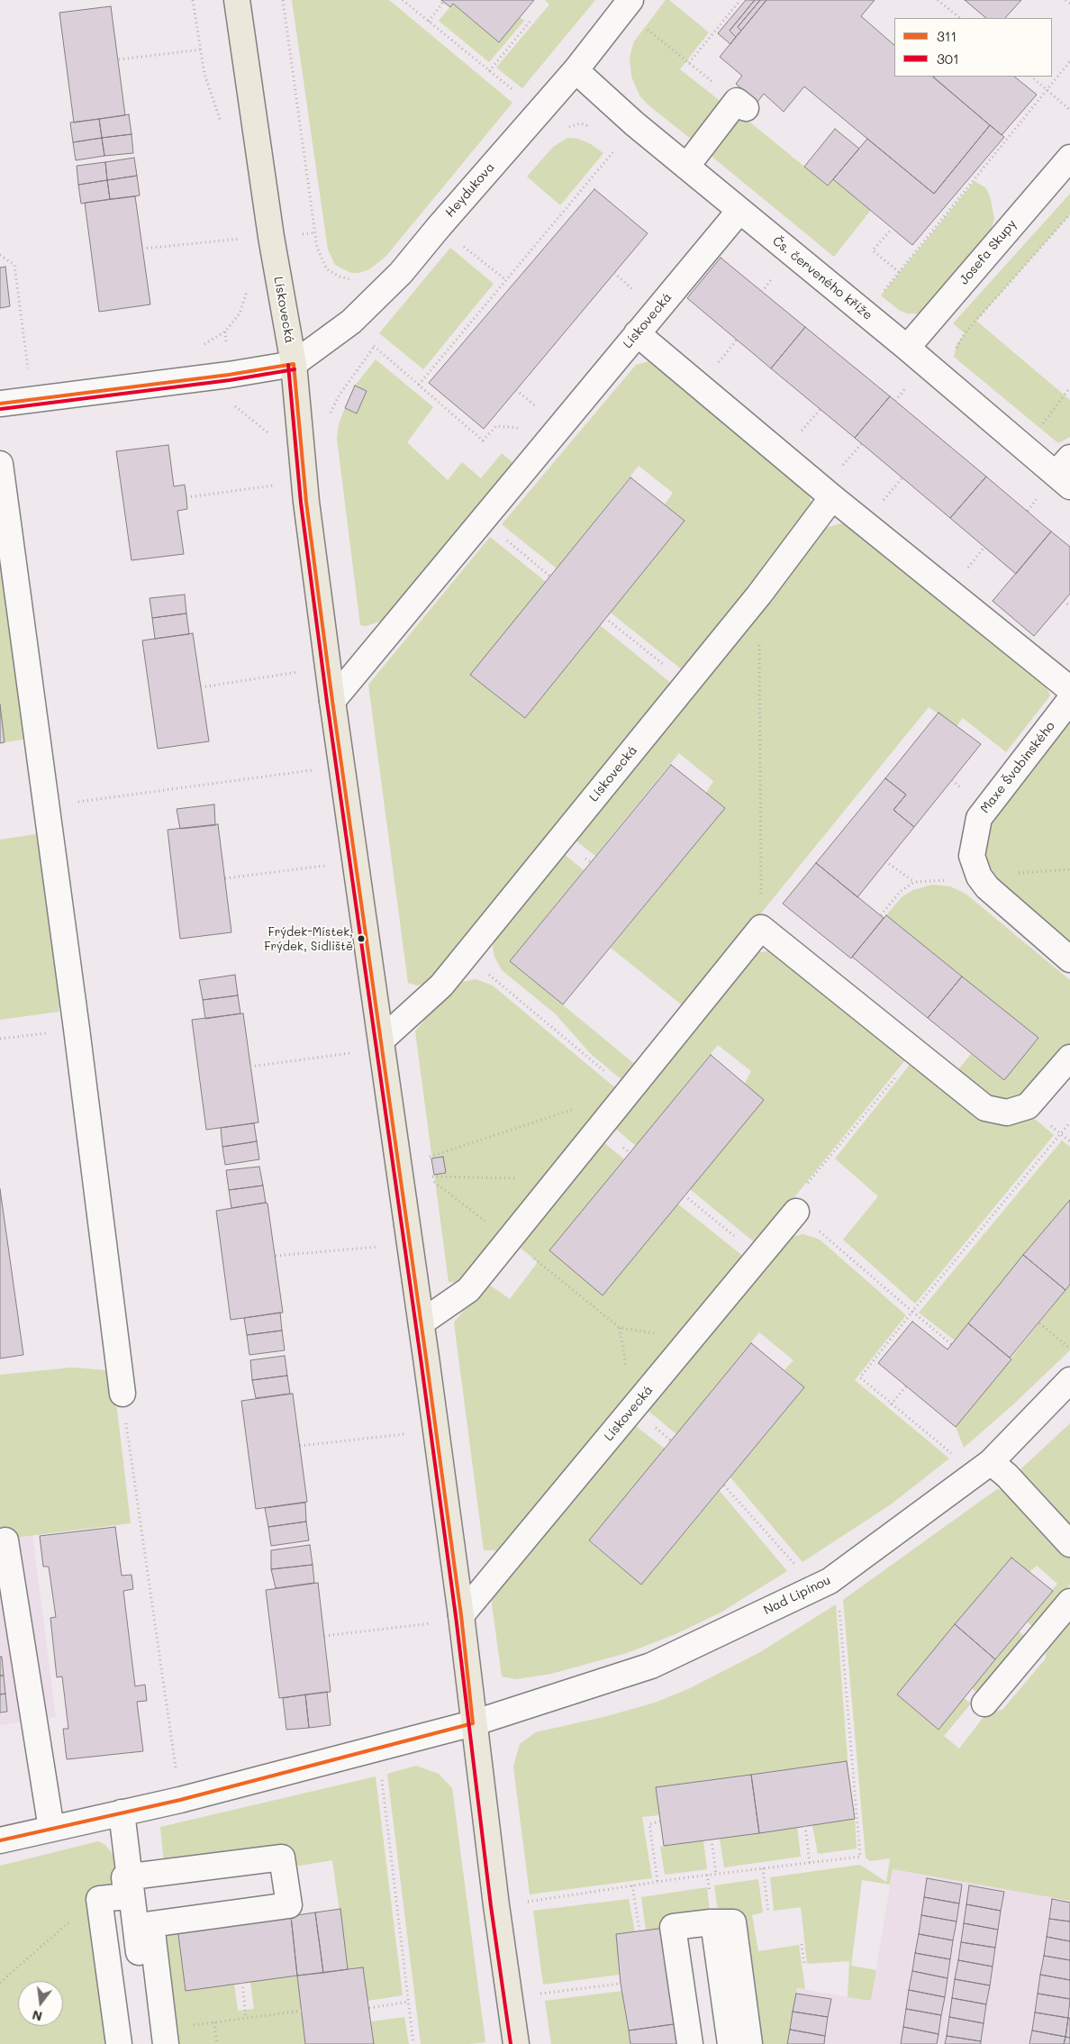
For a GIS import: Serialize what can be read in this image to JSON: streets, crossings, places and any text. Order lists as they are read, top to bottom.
{
  "streets": {
    "main road": ["Lískovecká"],
    "street": [
      "Heydukova",
      "Josefa Skupy",
      "Čs. červeného kříže",
      "Maxe Švabinského",
      "Nad Lipinou"
    ]
  },
  "crossings": [
    ["Heydukova", "Čs. červeného kříže"],
    ["Heydukova", "Lískovecká"],
    ["Josefa Skupy", "Čs. červeného kříže"],
    ["Čs. červeného kříže", "Lískovecká"],
    ["Lískovecká", "Nad Lipinou"]
  ],
  "places": ["Frýdek-Místek, Frýdek, Sídliště"],
  "lines": ["transit line 311", "transit line 301"],
  "legend": ["311", "301"],
  "north": "bottom"
}
